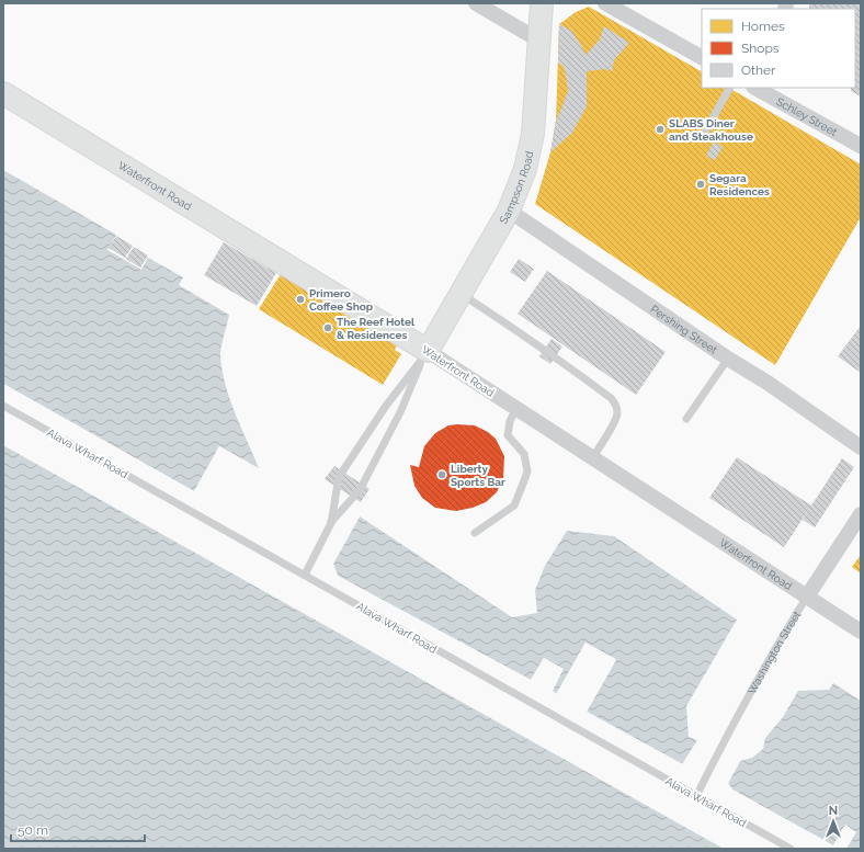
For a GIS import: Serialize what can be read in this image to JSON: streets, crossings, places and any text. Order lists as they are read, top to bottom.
{
  "streets": {
    "main road": ["Waterfront Road", "Sampson Road"],
    "street": ["Schley Street", "Pershing Street", "Washington Street"],
    "lane": ["Alava Wharf Road"]
  },
  "crossings": [
    ["Waterfront Road", "Sampson Road"],
    ["Waterfront Road", "Washington Street"],
    ["Sampson Road", "Pershing Street"],
    ["Alava Wharf Road", "Washington Street"]
  ],
  "places": [
    "SLABS Diner and Steakhouse",
    "Segara Residences",
    "Primero Coffee Shop",
    "The Reef Hotel & Residences",
    "Liberty Sports Bar"
  ],
  "legend": ["Homes", "Shops", "Other"],
  "scale_bar": "50 m",
  "north": "top"
}
